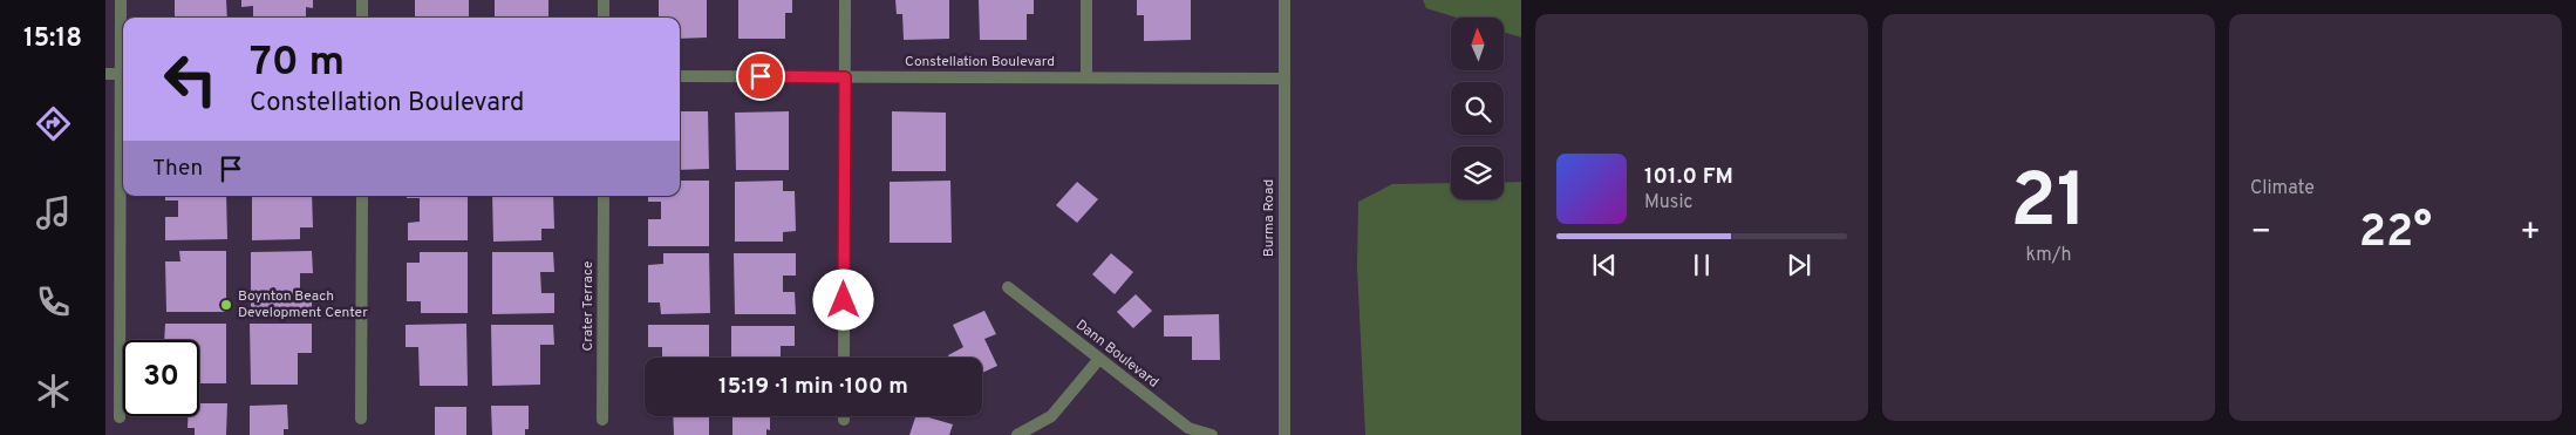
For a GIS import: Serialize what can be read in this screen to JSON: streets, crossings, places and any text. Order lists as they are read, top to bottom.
{
  "streets": {
    "street": [
      "Constellation Boulevard",
      "Burma Road",
      "Crater Terrace",
      "Dann Boulevard"
    ]
  },
  "crossings": [
    ["Constellation Boulevard", "Burma Road"]
  ],
  "places": ["Boynton Beach Development Center"],
  "north": "top",
  "page": {
    "tabs": "15:18",
    "tile": [
      ["21", "km/h"],
      "Climate"
    ],
    "turn": ["70 m", "Constellation Boulevard"],
    "then": "Then",
    "song": ["101.0 FM", "Music"],
    "heat": ["−", "22°", "+"],
    "limit": "30",
    "trip": "15:19 · 1 min · 100 m"
  }
}
